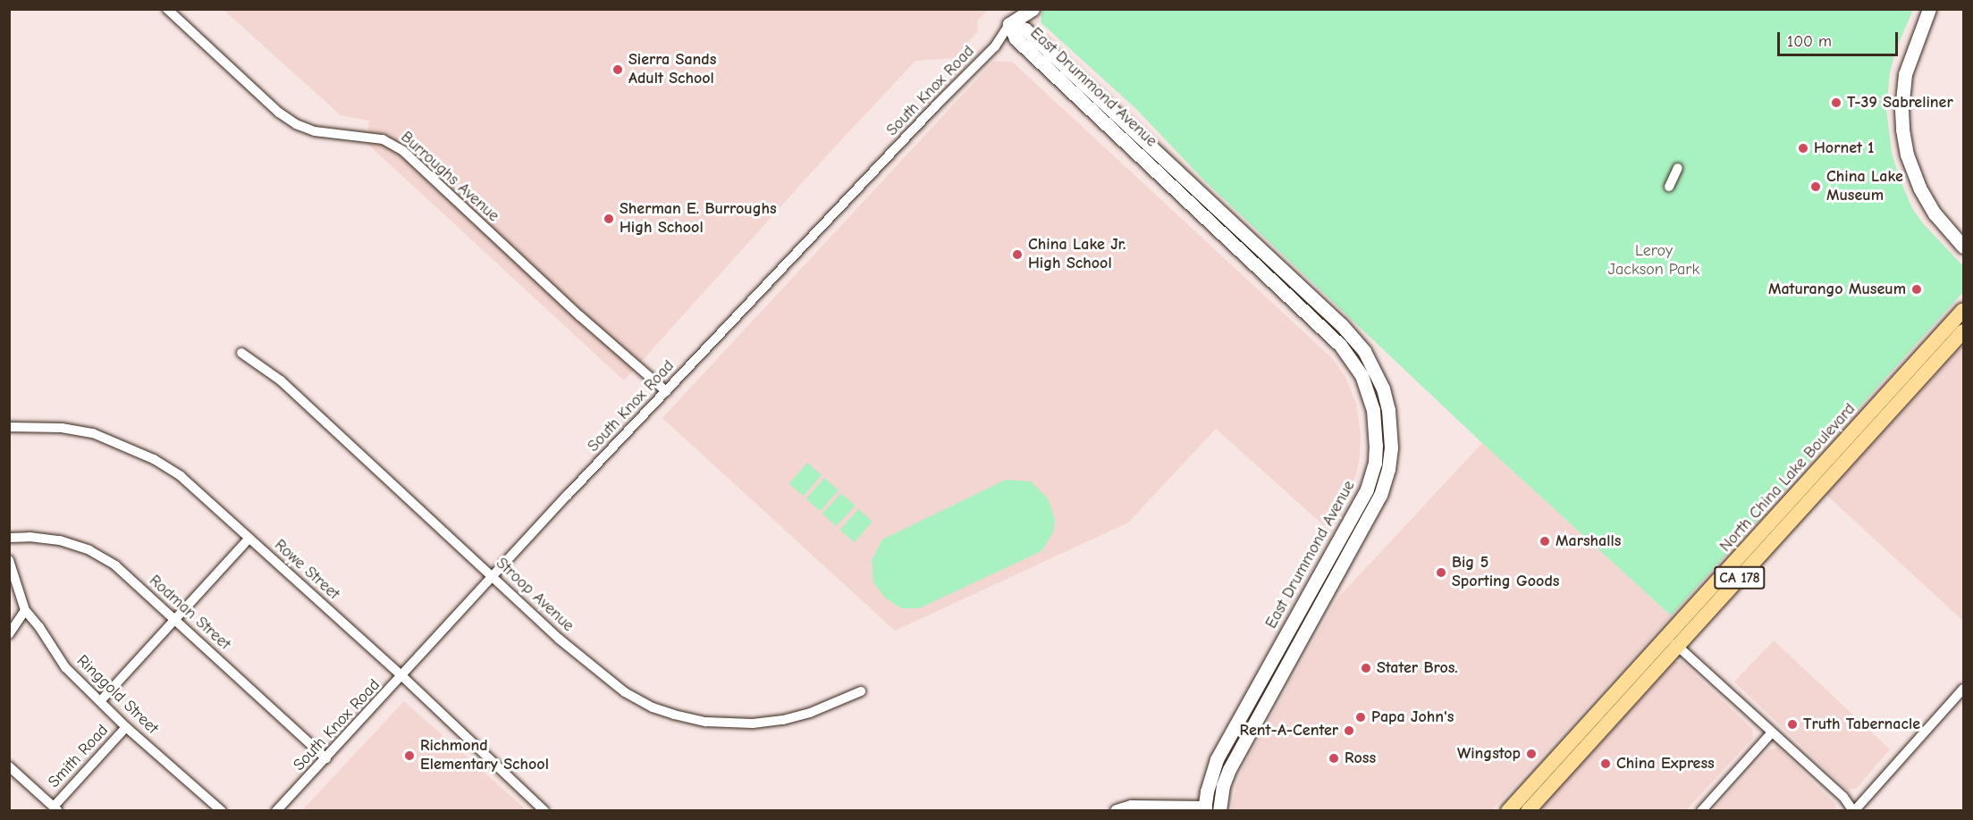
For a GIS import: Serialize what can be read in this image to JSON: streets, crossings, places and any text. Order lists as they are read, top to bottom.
{
  "streets": {
    "main road": ["North China Lake Boulevard", "CA 178"],
    "street": [
      "East Drummond Avenue",
      "South Knox Road",
      "Burroughs Avenue",
      "Rowe Street",
      "Stroop Avenue",
      "Rodman Street",
      "Ringgold Street",
      "Smith Road"
    ]
  },
  "crossings": [
    ["East Drummond Avenue", "South Knox Road"],
    ["South Knox Road", "Burroughs Avenue"],
    ["South Knox Road", "Rowe Street"],
    ["South Knox Road", "Stroop Avenue"],
    ["South Knox Road", "Rodman Street"],
    ["Rowe Street", "Smith Road"],
    ["Rodman Street", "Smith Road"],
    ["Ringgold Street", "Smith Road"]
  ],
  "parks": ["Leroy Jackson Park"],
  "places": [
    "Sierra Sands Adult School",
    "T-39 Sabreliner",
    "Hornet 1",
    "China Lake Museum",
    "Sherman E. Burroughs High School",
    "China Lake Jr. High School",
    "Maturango Museum",
    "Marshalls",
    "Big 5 Sporting Goods",
    "Stater Bros.",
    "Papa John's",
    "Truth Tabernacle",
    "Rent-A-Center",
    "Wingstop",
    "Richmond Elementary School",
    "Ross",
    "China Express"
  ],
  "scale_bar": "100 m"
}
